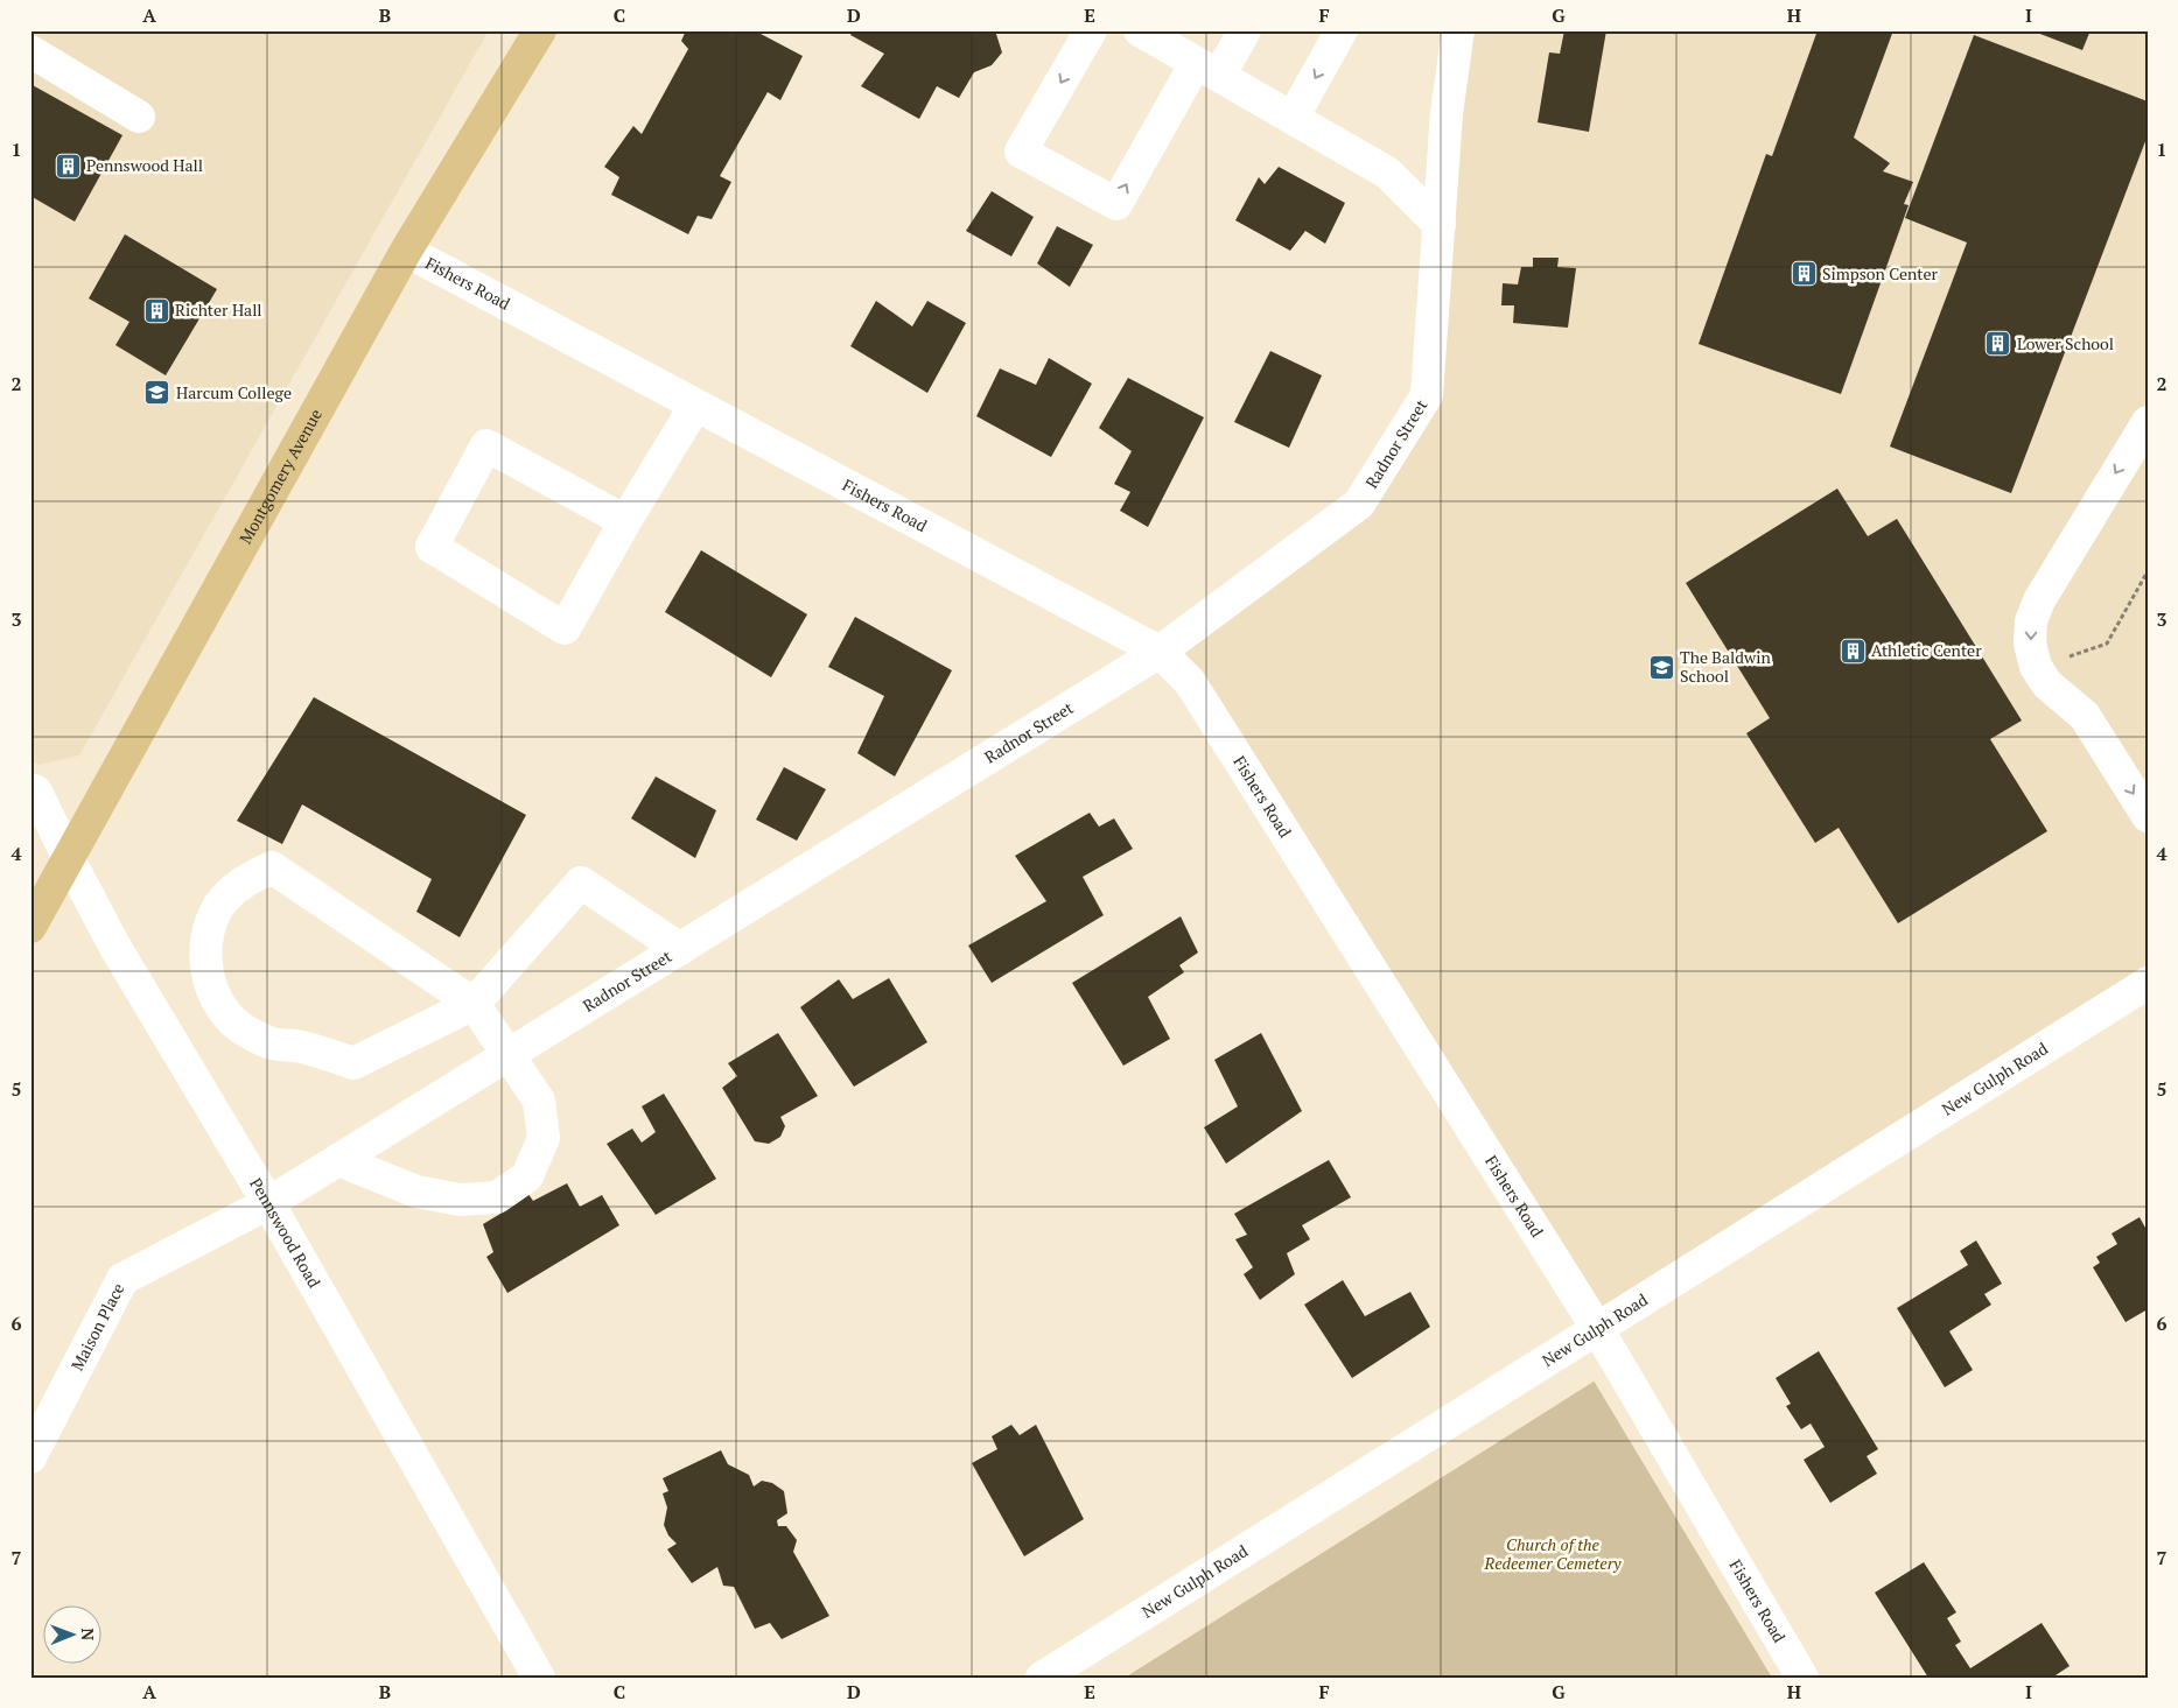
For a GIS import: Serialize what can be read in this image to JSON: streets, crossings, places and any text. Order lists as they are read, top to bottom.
{
  "streets": {
    "main road": ["Montgomery Avenue"],
    "street": [
      "Fishers Road",
      "Radnor Street",
      "New Gulph Road",
      "Pennswood Road",
      "Maison Place"
    ]
  },
  "crossings": [
    ["Fishers Road", "Radnor Street"],
    ["Fishers Road", "Montgomery Avenue"],
    ["Fishers Road", "New Gulph Road"],
    ["Radnor Street", "Pennswood Road"],
    ["Radnor Street", "Maison Place"],
    ["Montgomery Avenue", "Pennswood Road"],
    ["Pennswood Road", "Maison Place"]
  ],
  "parks": ["Church of the Redeemer Cemetery"],
  "places": {
    "building": [
      "Pennswood Hall",
      "Simpson Center",
      "Richter Hall",
      "Lower School",
      "Athletic Center"
    ],
    "school or university": ["Harcum College", "The Baldwin School"]
  },
  "north": "right",
  "grid": {
    "columns": [
      "A",
      "B",
      "C",
      "D",
      "E",
      "F",
      "G",
      "H",
      "I"
    ],
    "rows": [
      "1",
      "2",
      "3",
      "4",
      "5",
      "6",
      "7"
    ]
  }
}
